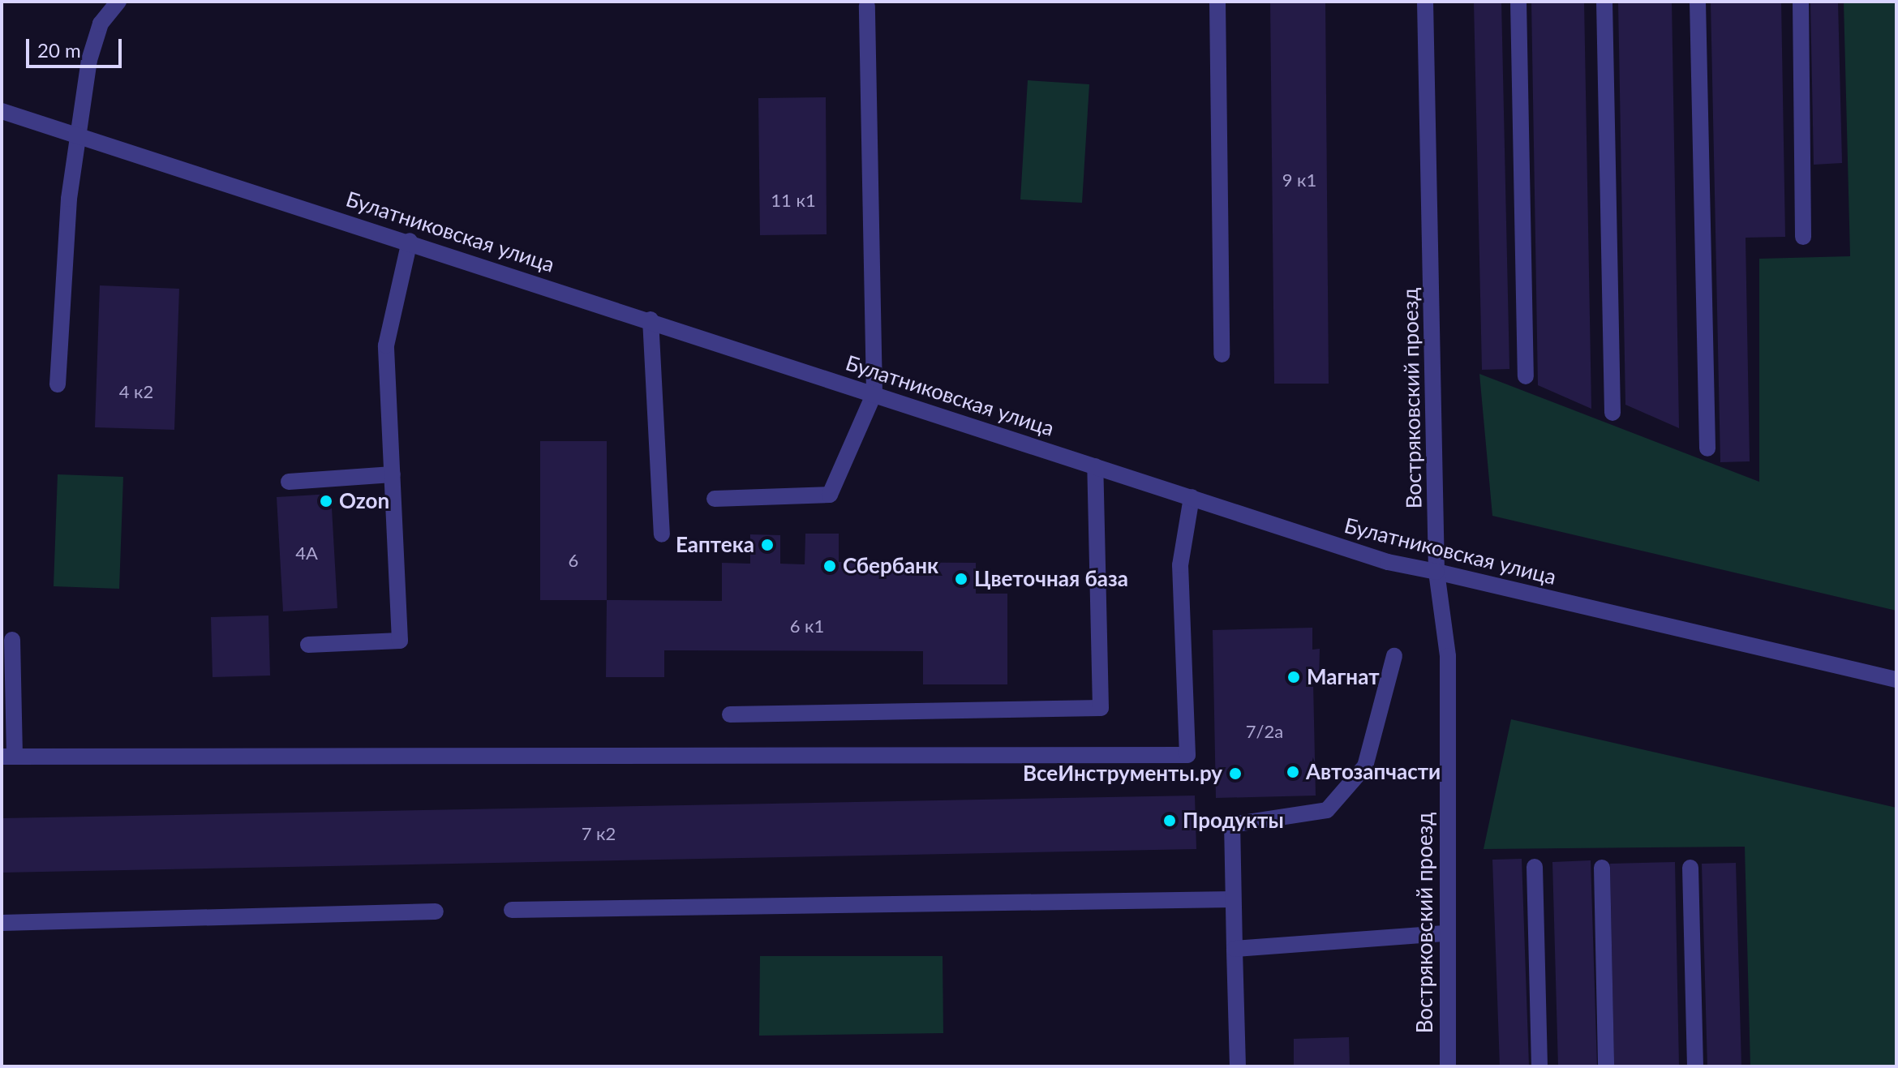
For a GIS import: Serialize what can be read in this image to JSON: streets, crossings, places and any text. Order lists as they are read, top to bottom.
{
  "streets": {
    "street": ["Булатниковская улица", "Востряковский проезд"]
  },
  "crossings": [
    ["Булатниковская улица", "Востряковский проезд"]
  ],
  "places": [
    "Ozon",
    "Еаптека",
    "Сбербанк",
    "Цветочная база",
    "Магнат",
    "Автозапчасти",
    "ВсеИнструменты.ру",
    "Продукты"
  ],
  "house_numbers": [
    "9 к1",
    "11 к1",
    "4 к2",
    "4А",
    "6",
    "6 к1",
    "7/2а",
    "7 к2"
  ],
  "scale_bar": "20 m"
}
